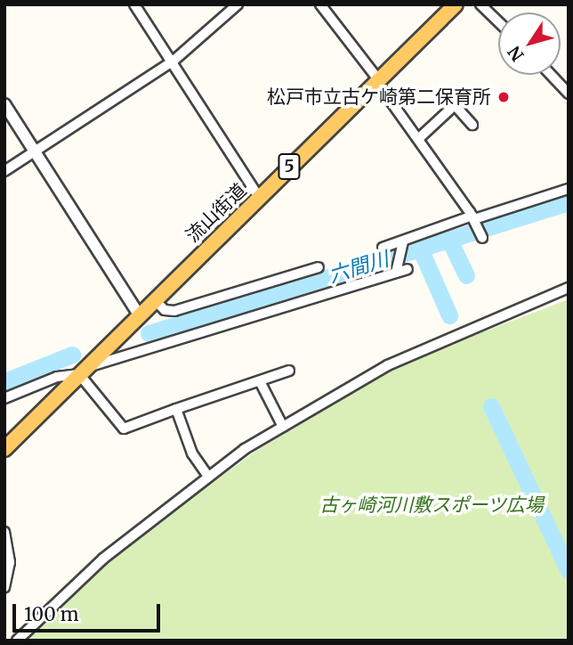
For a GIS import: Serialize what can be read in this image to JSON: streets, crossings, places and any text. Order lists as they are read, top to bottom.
{
  "streets": {
    "main road": ["5", "流山街道"]
  },
  "water": ["六間川"],
  "parks": ["古ヶ崎河川敷スポーツ広場"],
  "places": ["松戸市立古ケ崎第二保育所"],
  "scale_bar": "100 m",
  "north": "bottom left"
}
